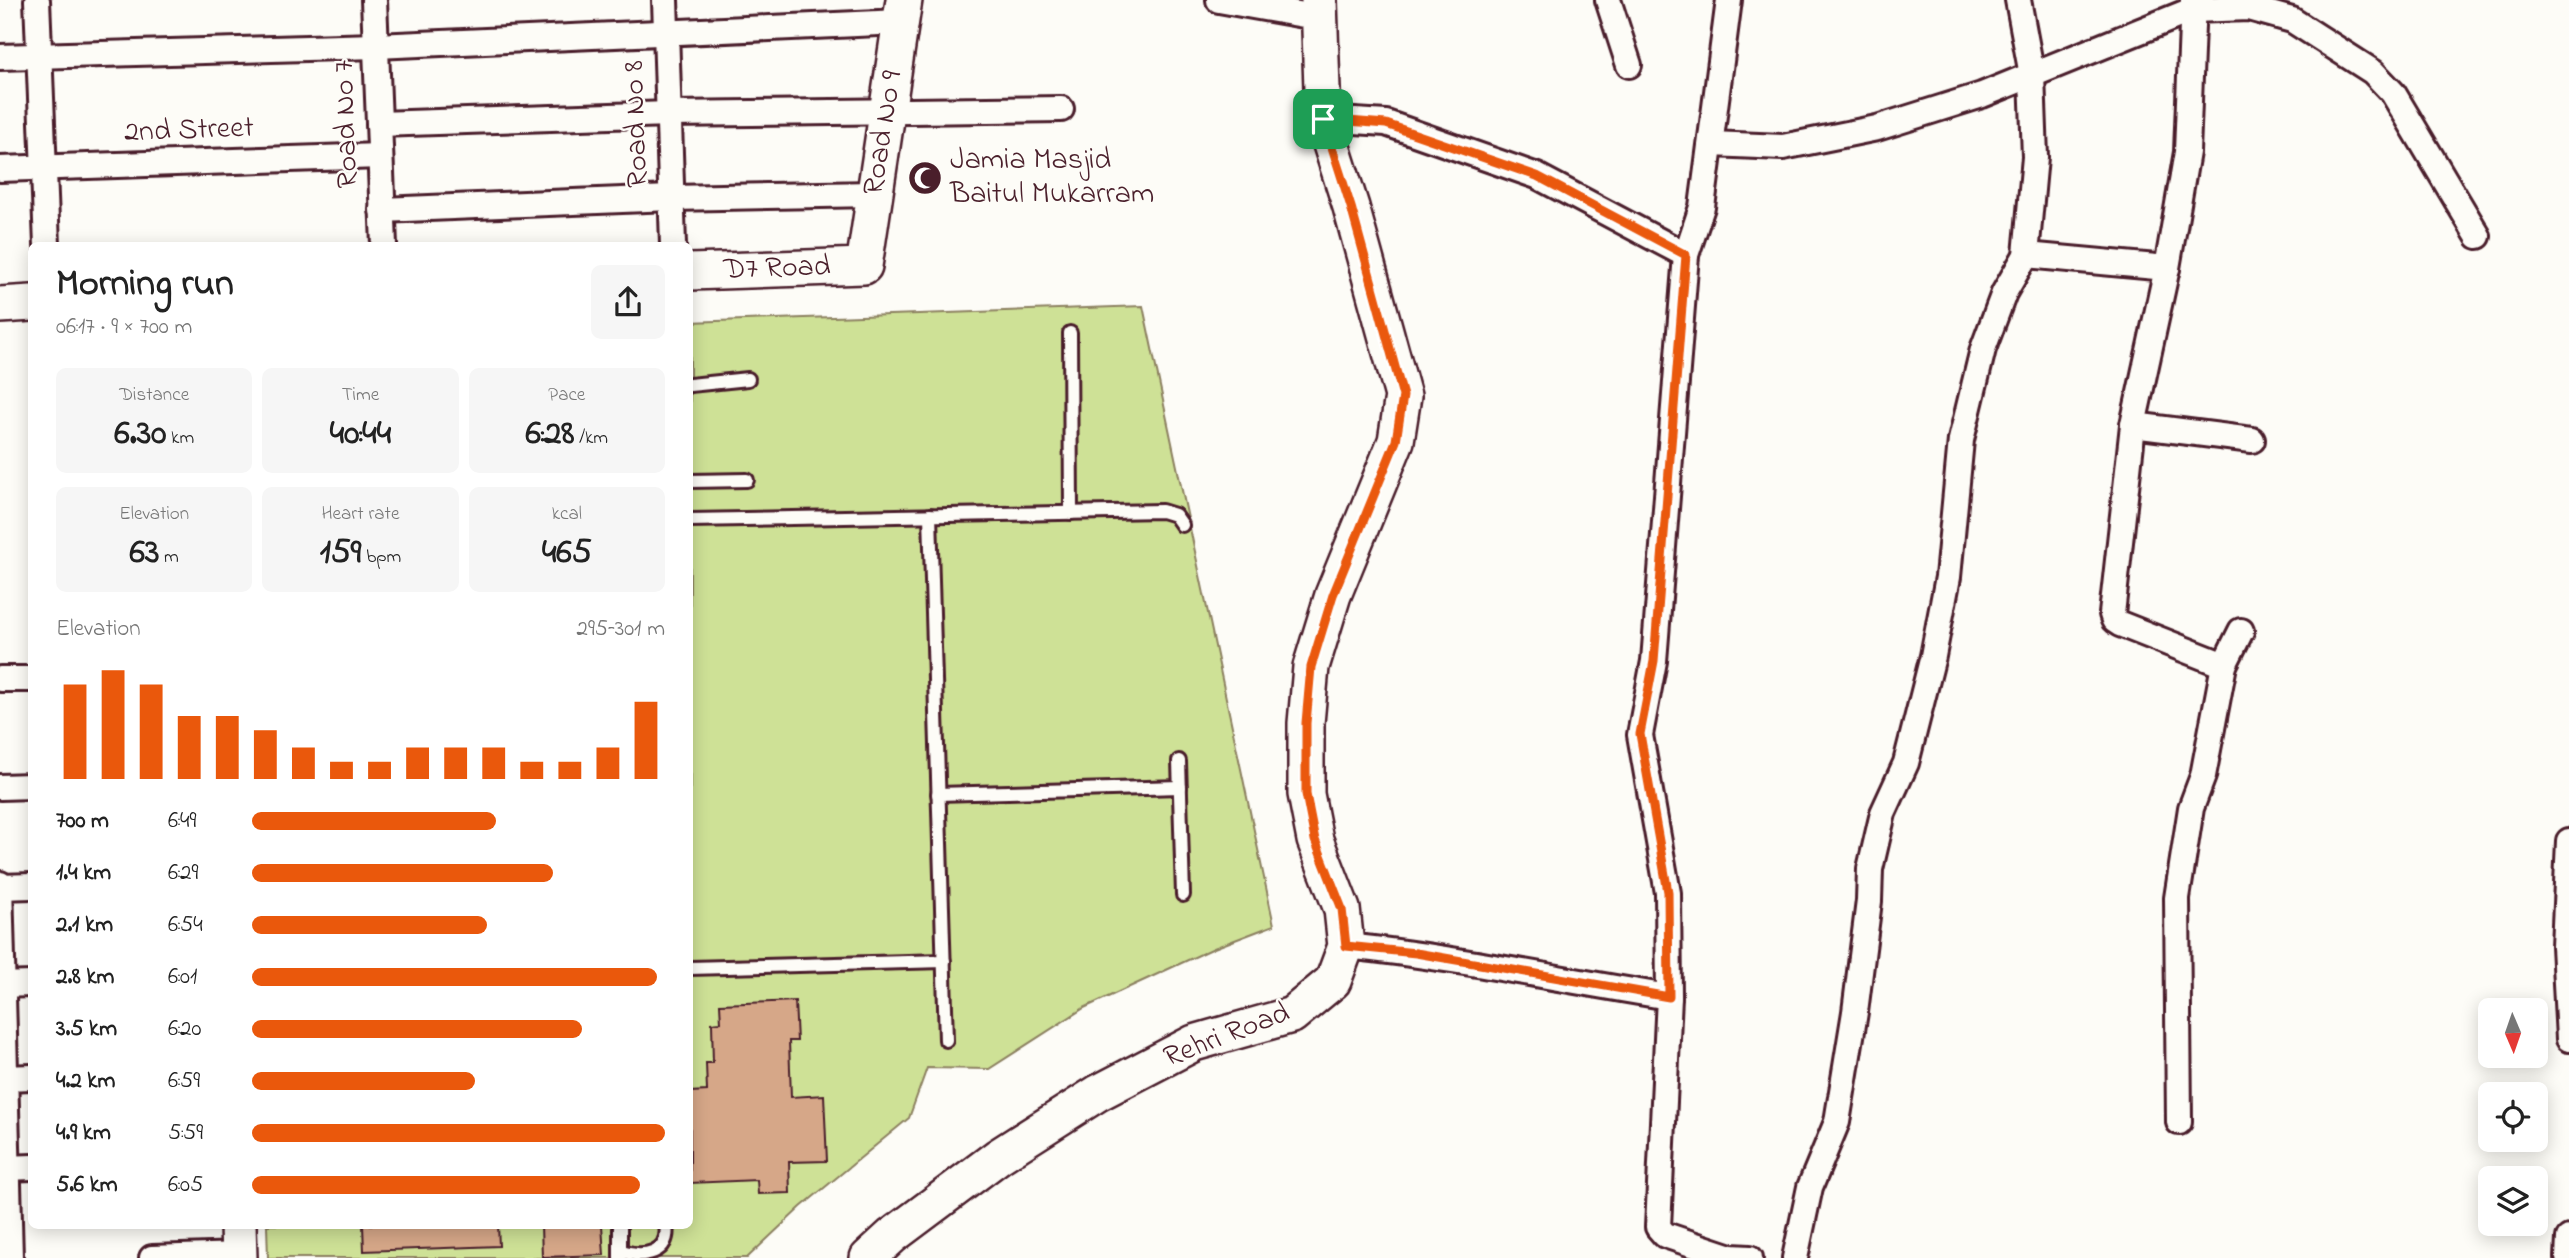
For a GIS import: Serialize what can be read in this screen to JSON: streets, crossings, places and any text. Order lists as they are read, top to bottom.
{
  "streets": {
    "street": [
      "Road No 7",
      "Road No 8",
      "2nd Street",
      "Road No 9",
      "D7 Road",
      "Rehri Road"
    ]
  },
  "crossings": [
    ["Road No 7", "2nd Street"],
    ["Road No 9", "D7 Road"]
  ],
  "places": {
    "mosque": ["Jamia Masjid Baitul Mukarram"]
  },
  "north": "bottom",
  "page": {
    "heading": ["Morning run", "06:17 · 9 × 700 m"],
    "stats": [
      ["Distance", "6.30 km"],
      ["Time", "40:44"],
      ["Pace", "6:28 /km"],
      ["Elevation", "63 m"],
      ["Heart rate", "159 bpm"],
      ["kcal", "465"]
    ],
    "chart": ["Elevation", "295–301 m"],
    "list": [
      {
        "name": "700 m",
        "note": "6:49"
      },
      {
        "name": "1.4 km",
        "note": "6:29"
      },
      {
        "name": "2.1 km",
        "note": "6:54"
      },
      {
        "name": "2.8 km",
        "note": "6:01"
      },
      {
        "name": "3.5 km",
        "note": "6:20"
      },
      {
        "name": "4.2 km",
        "note": "6:59"
      },
      {
        "name": "4.9 km",
        "note": "5:59"
      },
      {
        "name": "5.6 km",
        "note": "6:05"
      }
    ]
  }
}
